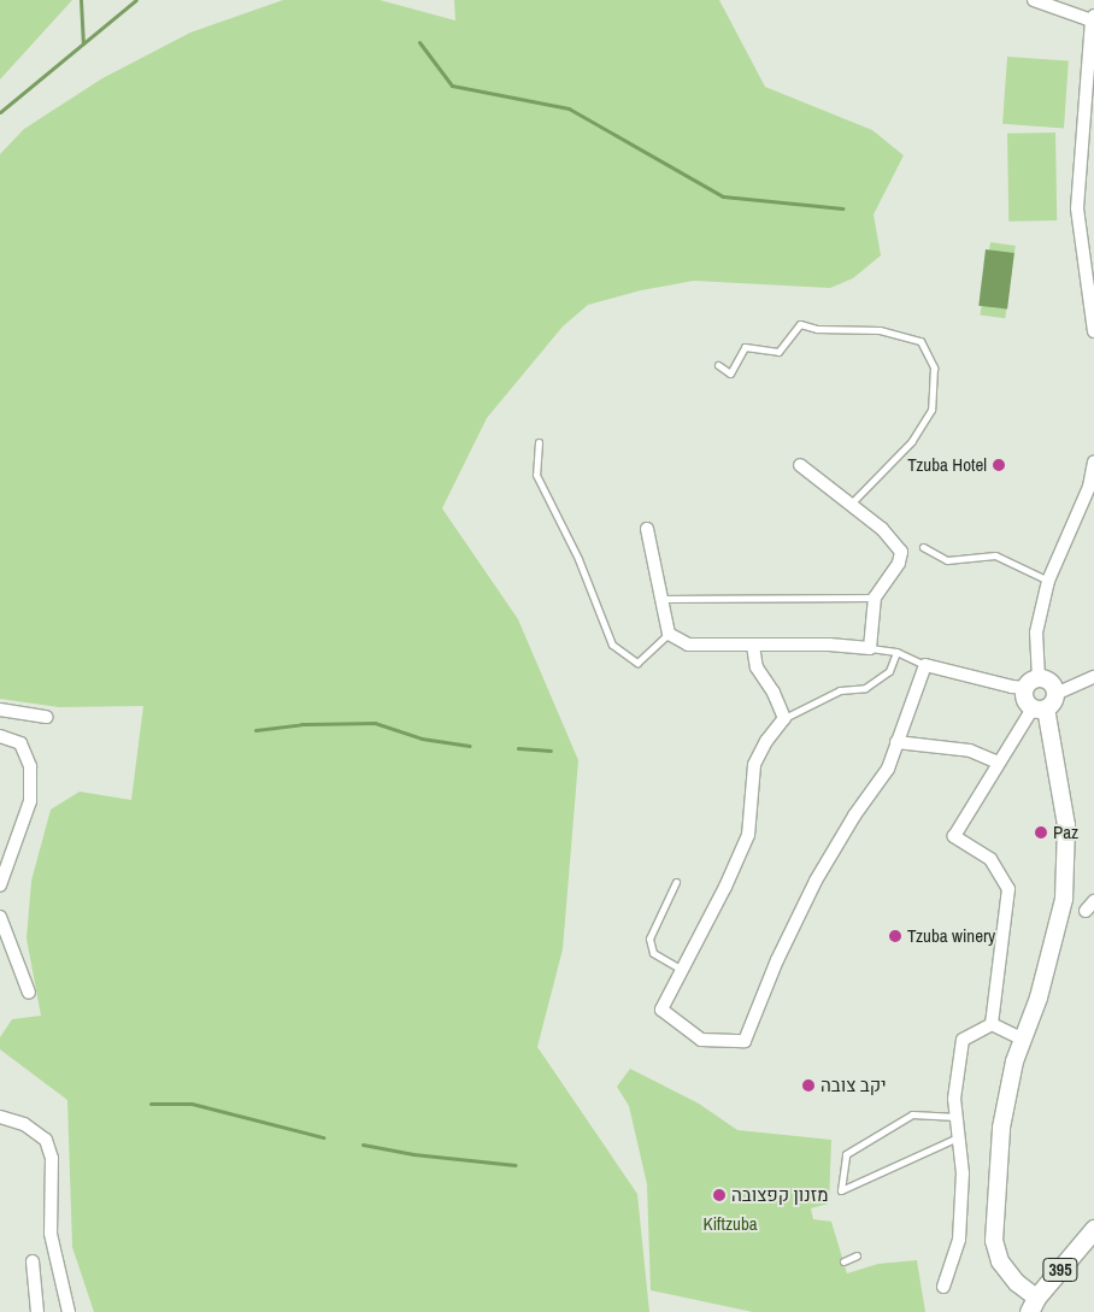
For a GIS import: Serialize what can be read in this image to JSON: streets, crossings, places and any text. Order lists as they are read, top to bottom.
{
  "streets": {
    "main road": ["395"]
  },
  "parks": ["Kiftzuba"],
  "places": [
    "Tzuba Hotel",
    "Paz",
    "Tzuba winery",
    "יקב צובה",
    "מזנון קפצובה"
  ]
}
